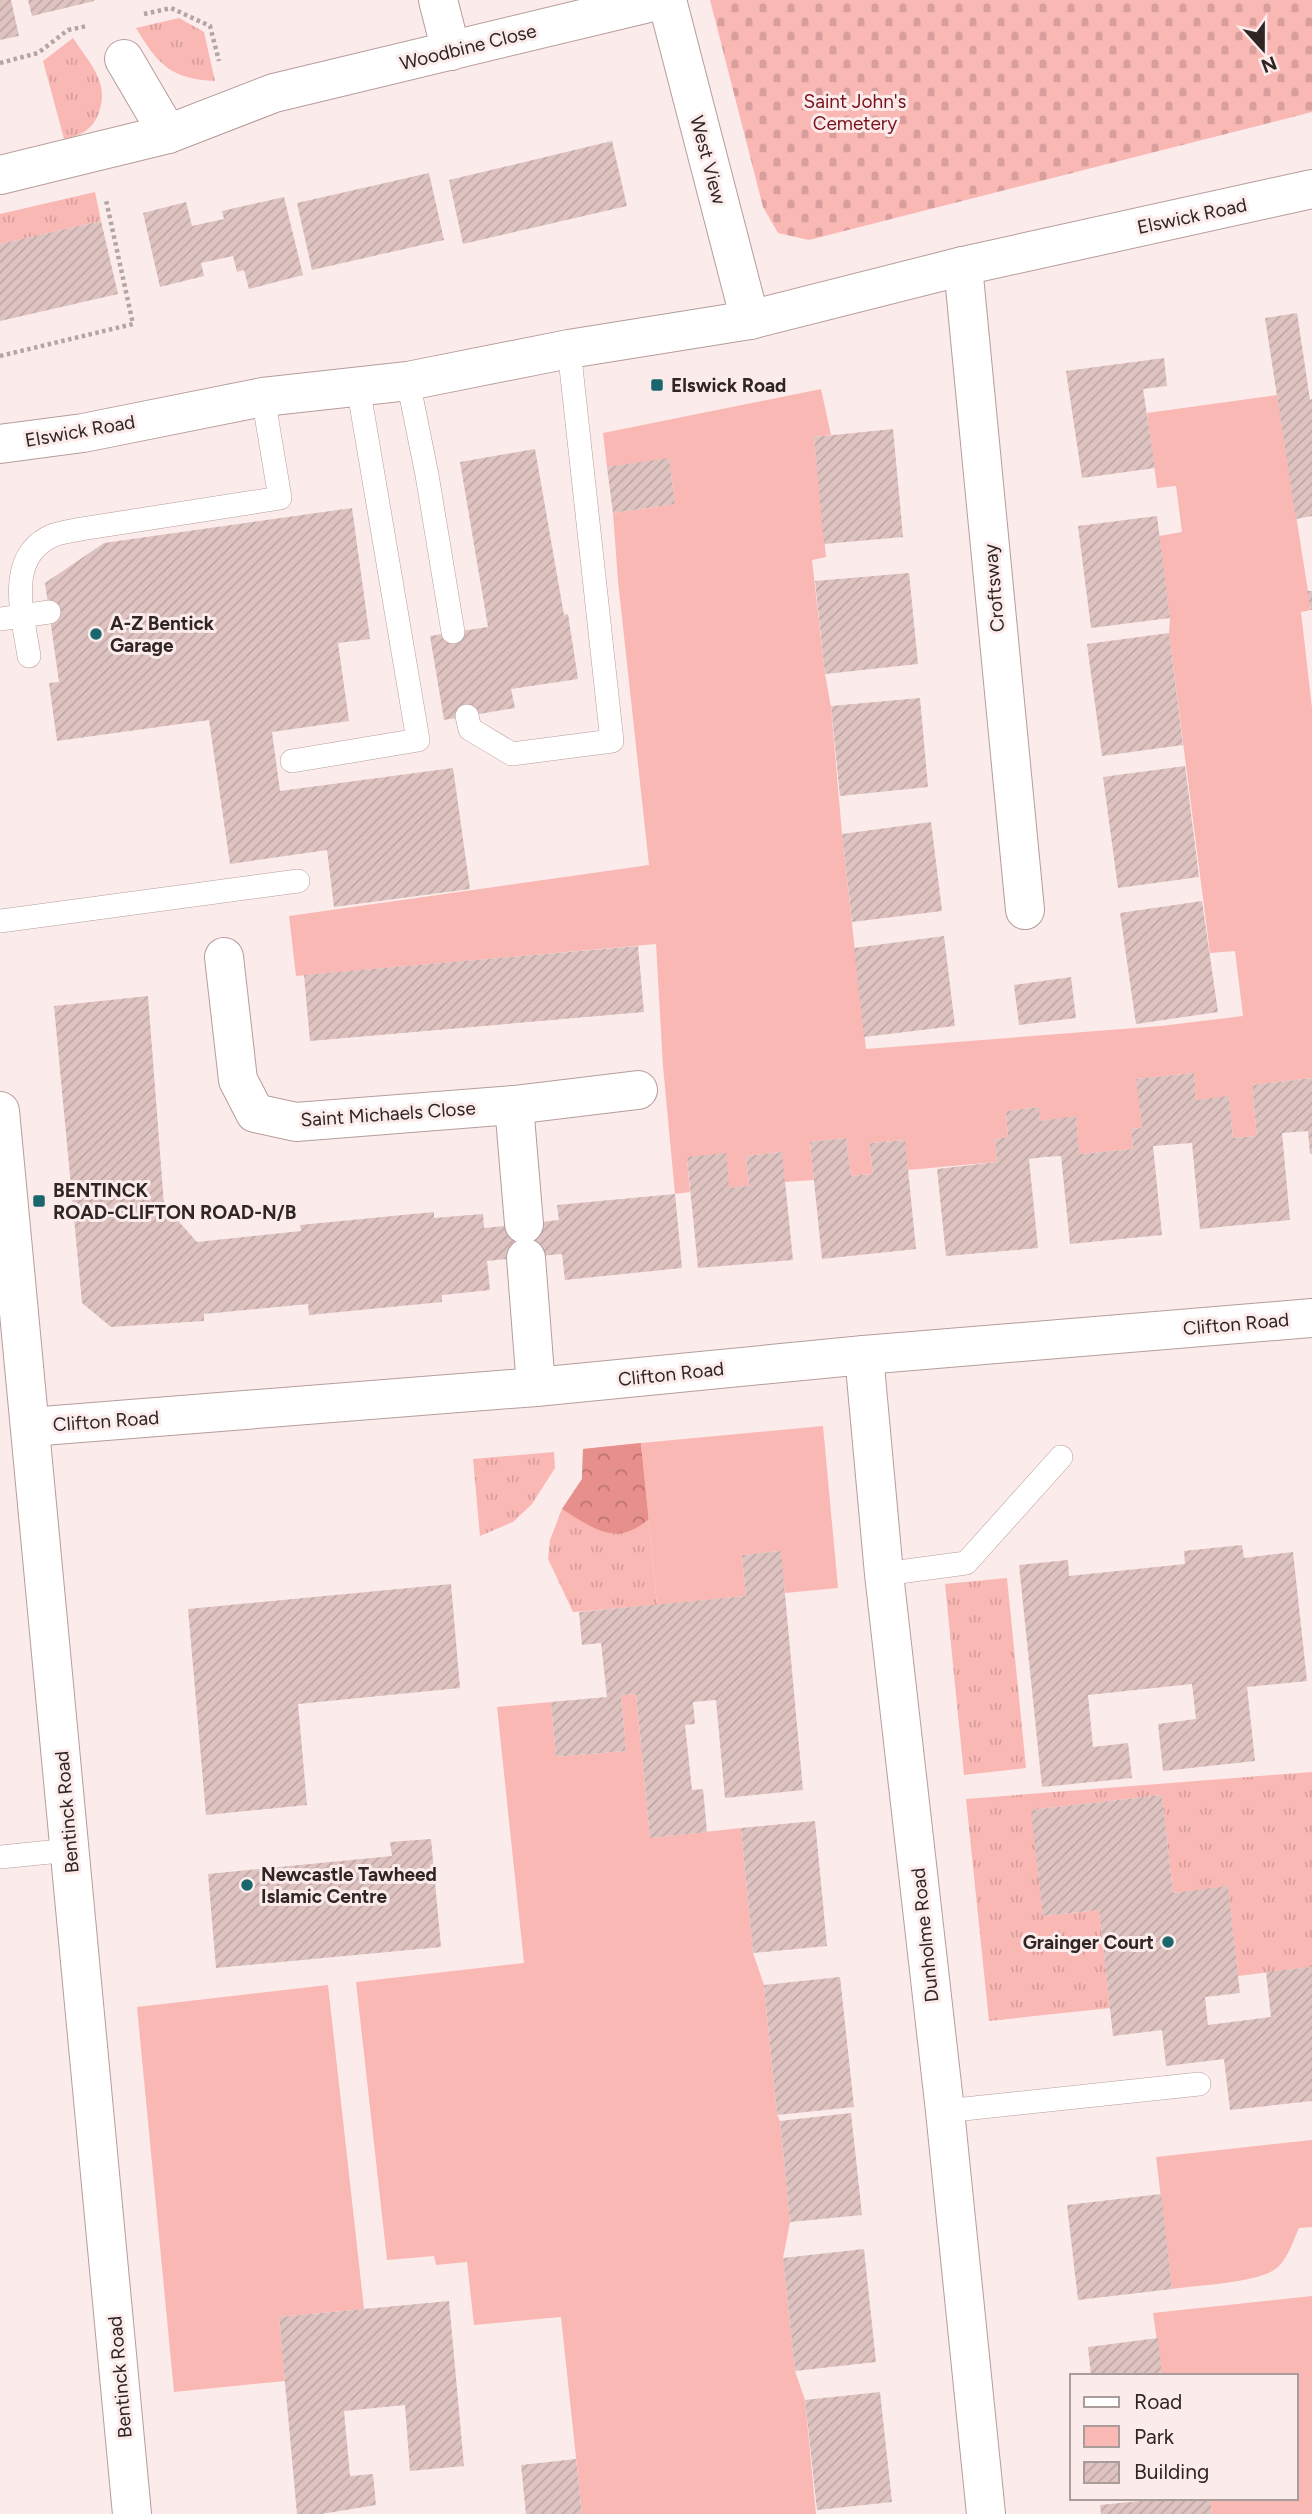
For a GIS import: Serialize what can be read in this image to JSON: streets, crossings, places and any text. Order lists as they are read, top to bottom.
{
  "streets": {
    "street": [
      "Woodbine Close",
      "West View",
      "Elswick Road",
      "Croftsway",
      "Saint Michaels Close",
      "Clifton Road",
      "Bentinck Road",
      "Dunholme Road"
    ]
  },
  "crossings": [
    ["West View", "Elswick Road"],
    ["Elswick Road", "Croftsway"],
    ["Clifton Road", "Bentinck Road"],
    ["Clifton Road", "Dunholme Road"]
  ],
  "parks": ["Saint John's Cemetery"],
  "places": {
    "transit": ["Elswick Road", "BENTINCK ROAD-CLIFTON ROAD-N/B"],
    "other": ["A-Z Bentick Garage", "Newcastle Tawheed Islamic Centre", "Grainger Court"]
  },
  "legend": ["Road", "Park", "Building"],
  "north": "bottom"
}
